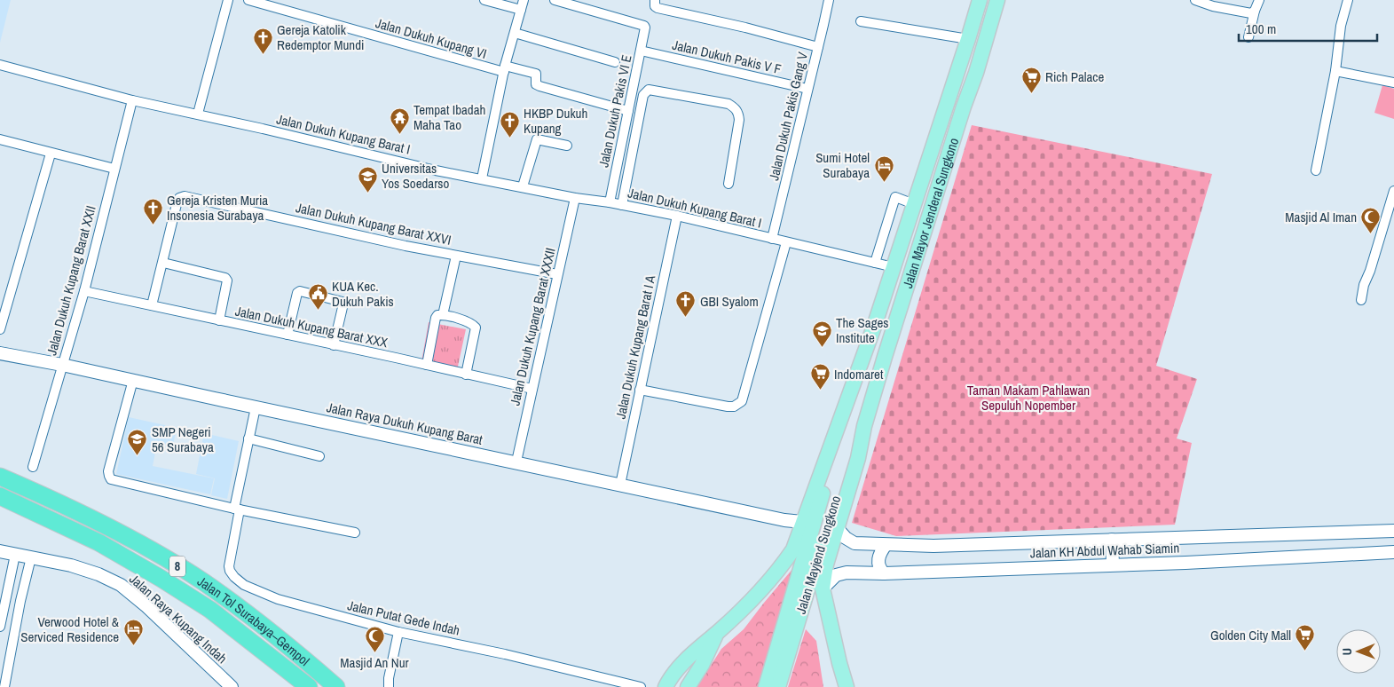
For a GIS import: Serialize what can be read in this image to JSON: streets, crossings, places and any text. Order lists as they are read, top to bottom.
{
  "streets": {
    "highway": ["8", "Jalan Tol Surabaya–Gempol"],
    "main road": [
      "Jalan Mayor Jenderal Sungkono",
      "Jalan Raya Dukuh Kupang Barat",
      "Jalan KH Abdul Wahab Siamin",
      "Jalan Mayjend Sungkono",
      "Jalan Raya Kupang Indah"
    ],
    "street": [
      "Jalan Dukuh Kupang VI",
      "Jalan Dukuh Pakis V F",
      "Jalan Dukuh Pakis VI E",
      "Jalan Dukuh Pakis Gang V",
      "Jalan Dukuh Kupang Barat I",
      "Jalan Dukuh Kupang Barat XXVI",
      "Jalan Dukuh Kupang Barat XXII",
      "Jalan Dukuh Kupang Barat XXX",
      "Jalan Dukuh Kupang Barat XXXII",
      "Jalan Dukuh Kupang Barat I A",
      "Jalan Putat Gede Indah"
    ]
  },
  "crossings": [
    ["Jalan Dukuh Kupang VI", "Jalan Dukuh Pakis VI E"],
    ["Jalan Dukuh Pakis V F", "Jalan Dukuh Pakis VI E"],
    ["Jalan Dukuh Pakis V F", "Jalan Dukuh Pakis Gang V"],
    ["Jalan Dukuh Pakis VI E", "Jalan Dukuh Kupang Barat I"],
    ["Jalan Dukuh Pakis Gang V", "Jalan Dukuh Kupang Barat I"],
    ["Jalan Dukuh Kupang Barat I", "Jalan Mayor Jenderal Sungkono"],
    ["Jalan Dukuh Kupang Barat I", "Jalan Dukuh Kupang Barat XXII"],
    ["Jalan Dukuh Kupang Barat I", "Jalan Dukuh Kupang Barat XXXII"],
    ["Jalan Dukuh Kupang Barat I", "Jalan Dukuh Kupang Barat I A"],
    ["Jalan Mayor Jenderal Sungkono", "Jalan Mayjend Sungkono"],
    ["Jalan Dukuh Kupang Barat XXVI", "Jalan Dukuh Kupang Barat XXXII"],
    ["Jalan Dukuh Kupang Barat XXII", "Jalan Dukuh Kupang Barat XXX"],
    ["Jalan Dukuh Kupang Barat XXII", "Jalan Raya Dukuh Kupang Barat"],
    ["Jalan Dukuh Kupang Barat XXX", "Jalan Dukuh Kupang Barat XXXII"],
    ["Jalan Dukuh Kupang Barat XXXII", "Jalan Raya Dukuh Kupang Barat"],
    ["Jalan Dukuh Kupang Barat I A", "Jalan Raya Dukuh Kupang Barat"],
    ["Jalan Raya Dukuh Kupang Barat", "Jalan Putat Gede Indah"]
  ],
  "parks": ["Taman Makam Pahlawan Sepuluh Nopember"],
  "places": {
    "church": [
      "Gereja Katolik Redemptor Mundi",
      "HKBP Dukuh Kupang",
      "Gereja Kristen Muria Insonesia Surabaya",
      "GBI Syalom"
    ],
    "supermarket": ["Rich Palace", "Indomaret", "Golden City Mall"],
    "temple": ["Tempat Ibadah Maha Tao"],
    "hotel": ["Sumi Hotel Surabaya", "Verwood Hotel & Serviced Residence"],
    "school or university": ["Universitas Yos Soedarso", "The Sages Institute", "SMP Negeri 56 Surabaya"],
    "mosque": ["Masjid Al Iman", "Masjid An Nur"],
    "public building": ["KUA Kec. Dukuh Pakis"]
  },
  "scale_bar": "100 m",
  "north": "left"
}
